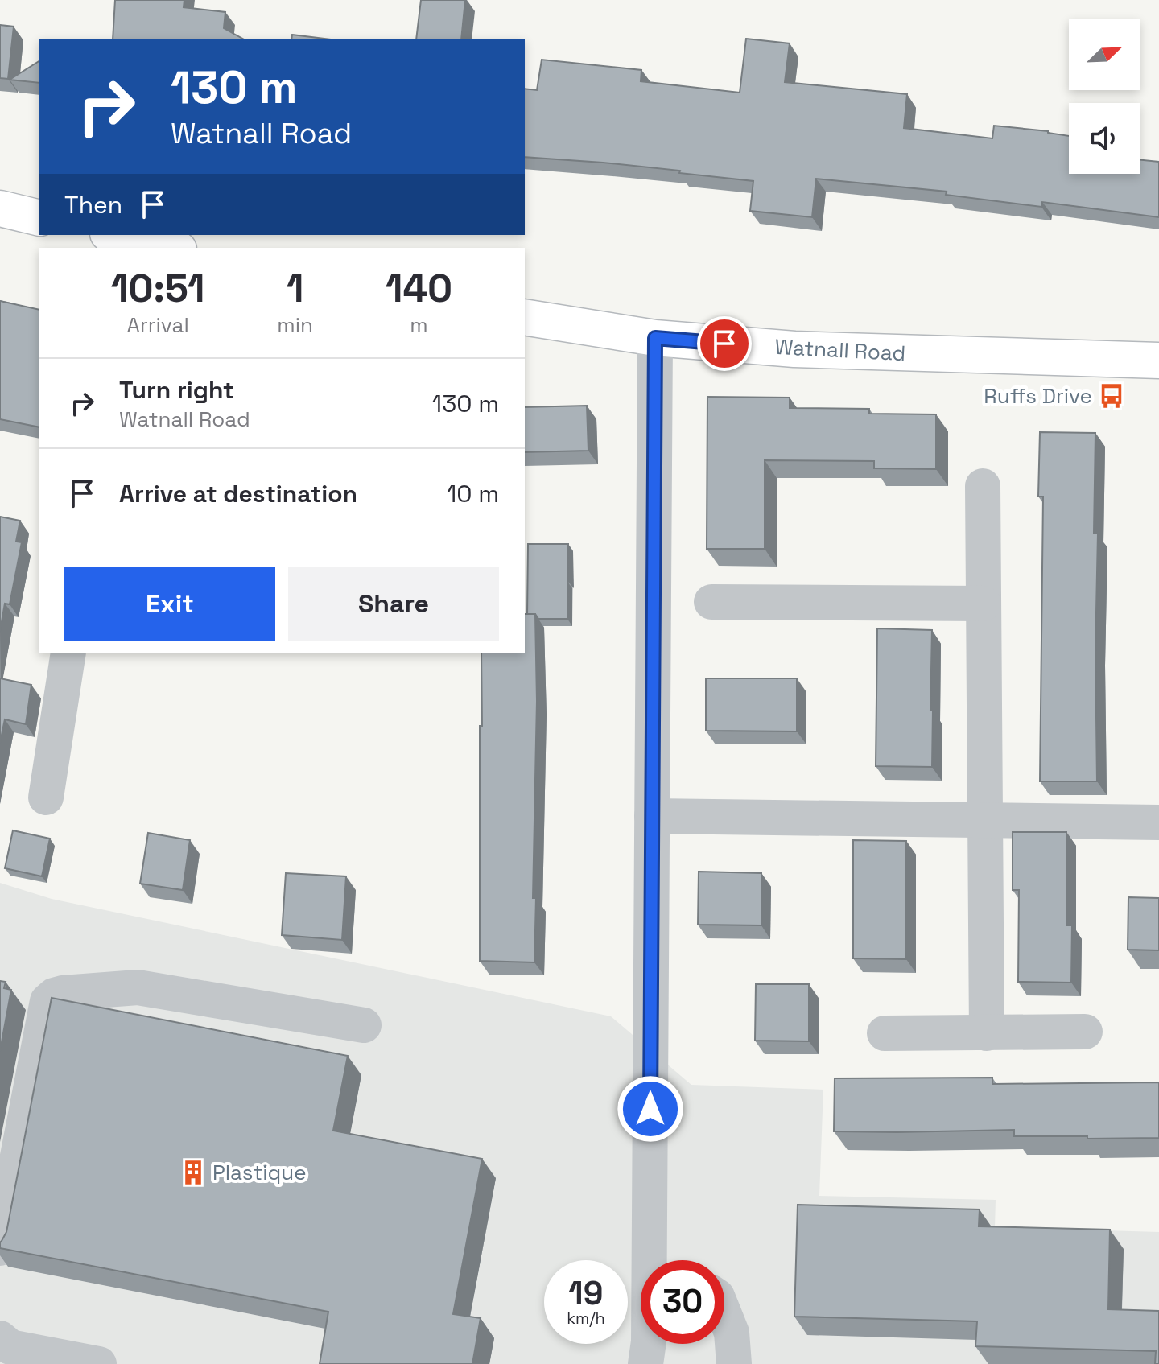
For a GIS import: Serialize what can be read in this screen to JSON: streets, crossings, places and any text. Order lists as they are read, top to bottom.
{
  "streets": {
    "main road": ["Watnall Road"]
  },
  "places": {
    "bus stop": ["Ruffs Drive"],
    "building": ["Plastique"]
  },
  "north": "top right",
  "page": {
    "turn": ["130 m", "Watnall Road"],
    "then": "Then",
    "eta": [
      "10:51",
      "Arrival",
      "1",
      "min",
      "140",
      "m"
    ],
    "list": [
      {
        "name": "Turn right",
        "note": "Watnall Road",
        "value": "130 m"
      },
      {
        "name": "Arrive at destination",
        "value": "10 m"
      }
    ],
    "buttons": ["Exit", "Share"],
    "speed": "19 km/h",
    "limit": "30"
  }
}
